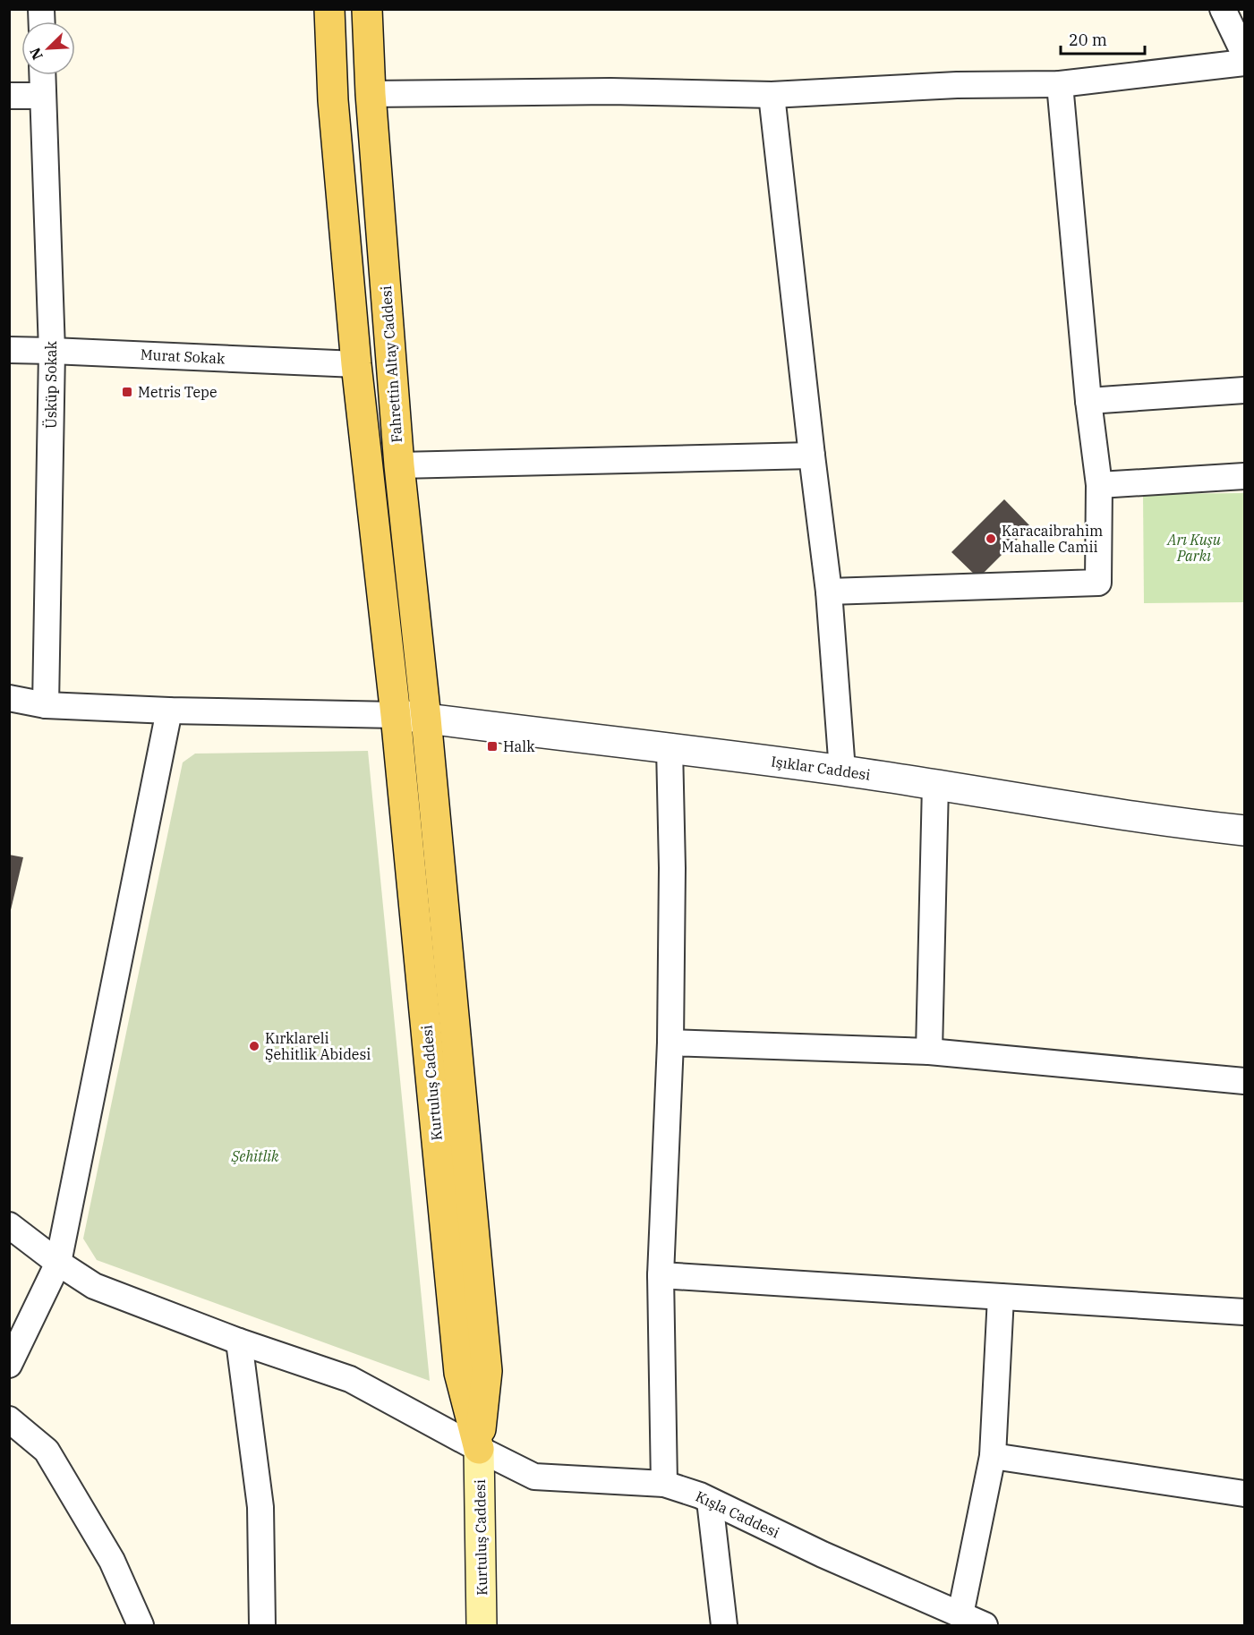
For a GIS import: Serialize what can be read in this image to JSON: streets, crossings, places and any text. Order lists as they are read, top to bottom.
{
  "streets": {
    "main road": ["Fahrettin Altay Caddesi", "Kurtuluş Caddesi"],
    "street": [
      "Murat Sokak",
      "Üsküp Sokak",
      "Işıklar Caddesi",
      "Kışla Caddesi"
    ]
  },
  "crossings": [
    ["Murat Sokak", "Üsküp Sokak"],
    ["Fahrettin Altay Caddesi", "Işıklar Caddesi"],
    ["Fahrettin Altay Caddesi", "Kurtuluş Caddesi"],
    ["Işıklar Caddesi", "Kurtuluş Caddesi"],
    ["Kurtuluş Caddesi", "Kışla Caddesi"]
  ],
  "parks": ["Arı Kuşu Parkı", "Şehitlik"],
  "places": {
    "transit": ["Metris Tepe", "Halk"],
    "other": ["Karacaibrahim Mahalle Camii", "Kırklareli Şehitlik Abidesi"]
  },
  "scale_bar": "20 m",
  "north": "bottom left"
}
